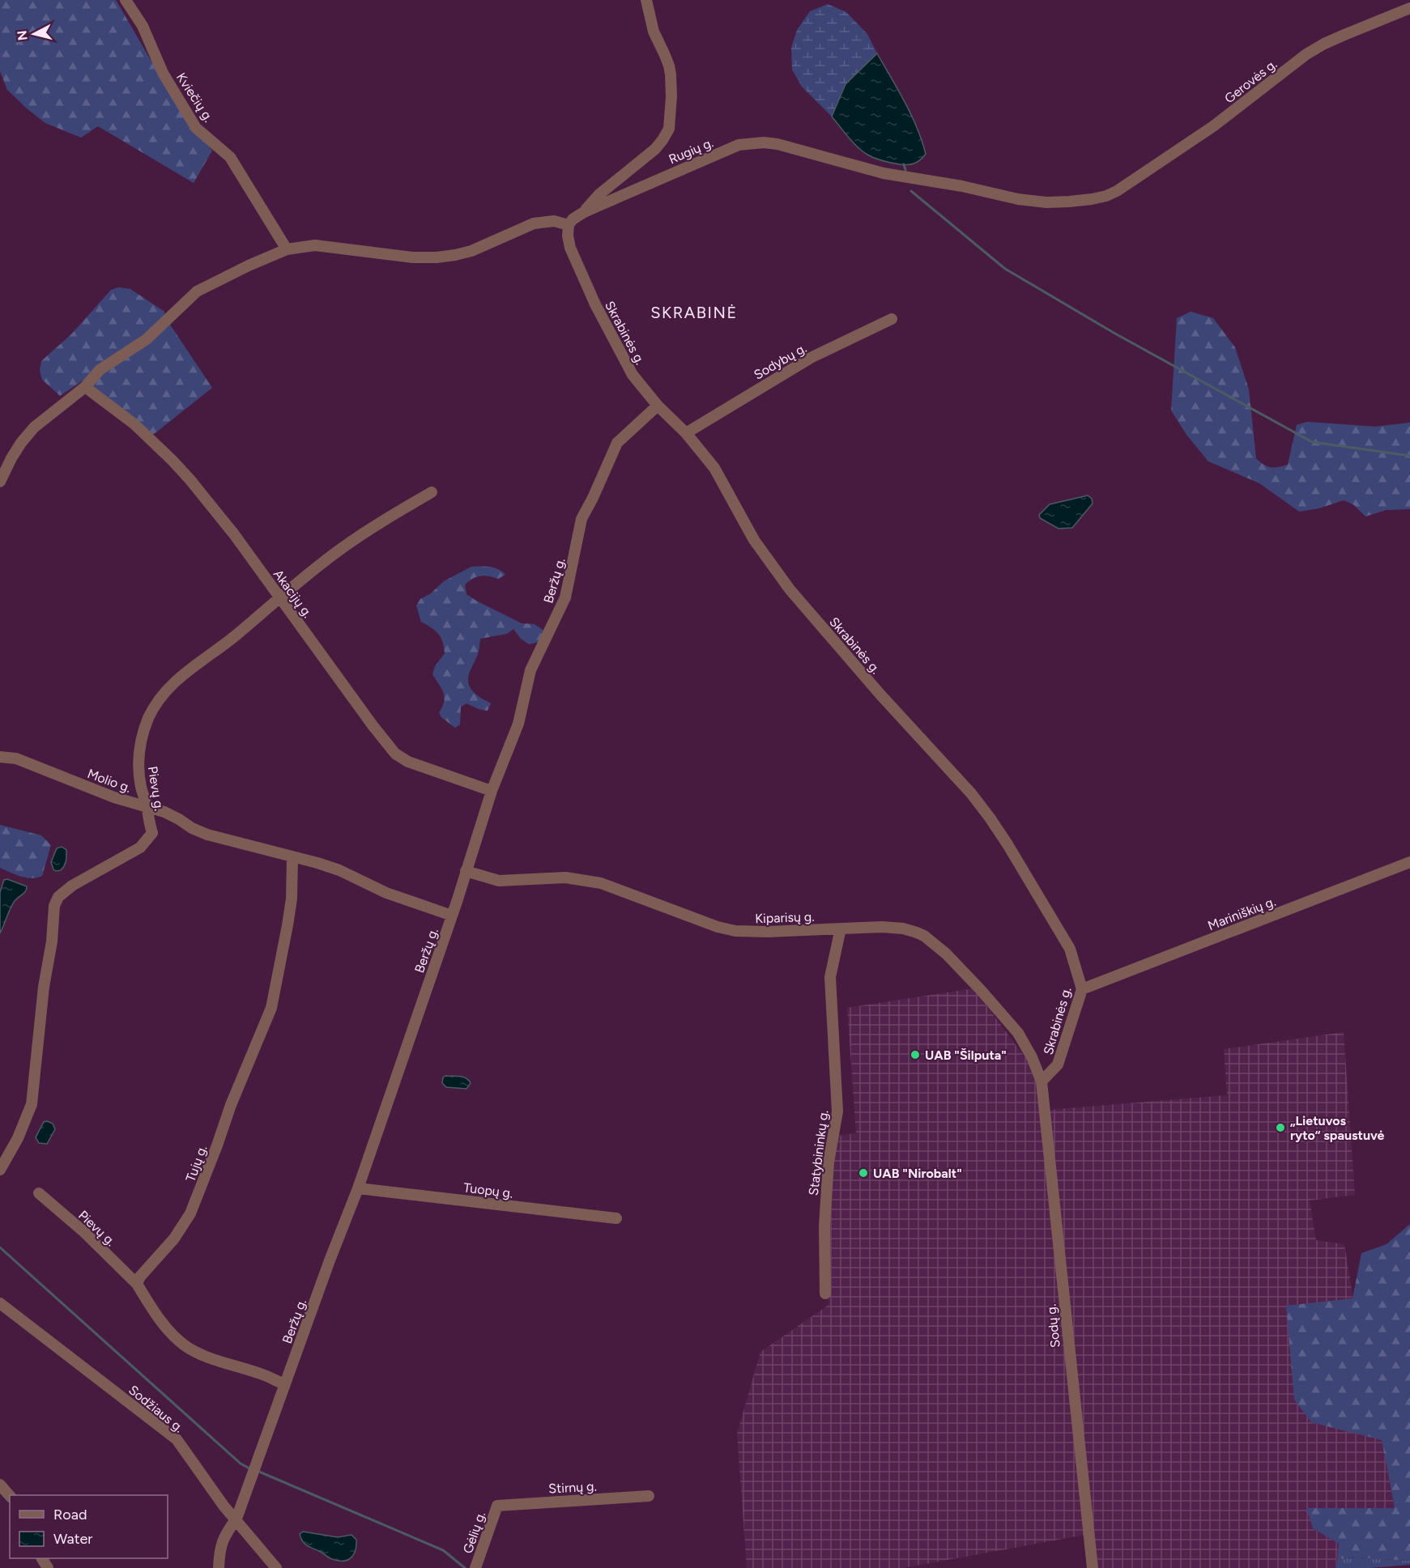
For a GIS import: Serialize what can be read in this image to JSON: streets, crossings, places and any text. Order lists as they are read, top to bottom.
{
  "streets": {
    "street": [
      "Gerovės g.",
      "Kviečių g.",
      "Rugių g.",
      "Skrabinės g.",
      "Sodybų g.",
      "Beržų g.",
      "Akacijų g.",
      "Molio g.",
      "Pievų g.",
      "Mariniškių g.",
      "Kiparisų g.",
      "Statybininkų g.",
      "Tujų g.",
      "Tuopų g.",
      "Sodų g.",
      "Sodžiaus g.",
      "Stirnų g.",
      "Gėlių g."
    ]
  },
  "crossings": [
    ["Gerovės g.", "Rugių g."],
    ["Rugių g.", "Skrabinės g."],
    ["Skrabinės g.", "Sodybų g."],
    ["Skrabinės g.", "Beržų g."],
    ["Skrabinės g.", "Mariniškių g."],
    ["Skrabinės g.", "Kiparisų g."],
    ["Skrabinės g.", "Sodų g."],
    ["Beržų g.", "Akacijų g."],
    ["Beržų g.", "Molio g."],
    ["Beržų g.", "Kiparisų g."],
    ["Beržų g.", "Tuopų g."],
    ["Beržų g.", "Sodžiaus g."],
    ["Akacijų g.", "Pievų g."],
    ["Molio g.", "Pievų g."],
    ["Molio g.", "Tujų g."],
    ["Pievų g.", "Tujų g."],
    ["Kiparisų g.", "Statybininkų g."],
    ["Kiparisų g.", "Sodų g."],
    ["Stirnų g.", "Gėlių g."]
  ],
  "districts": ["SKRABINĖ"],
  "places": ["UAB \"Šilputa\"", "„Lietuvos ryto“ spaustuvė", "UAB \"Nirobalt\""],
  "legend": ["Road", "Water"],
  "north": "left"
}
